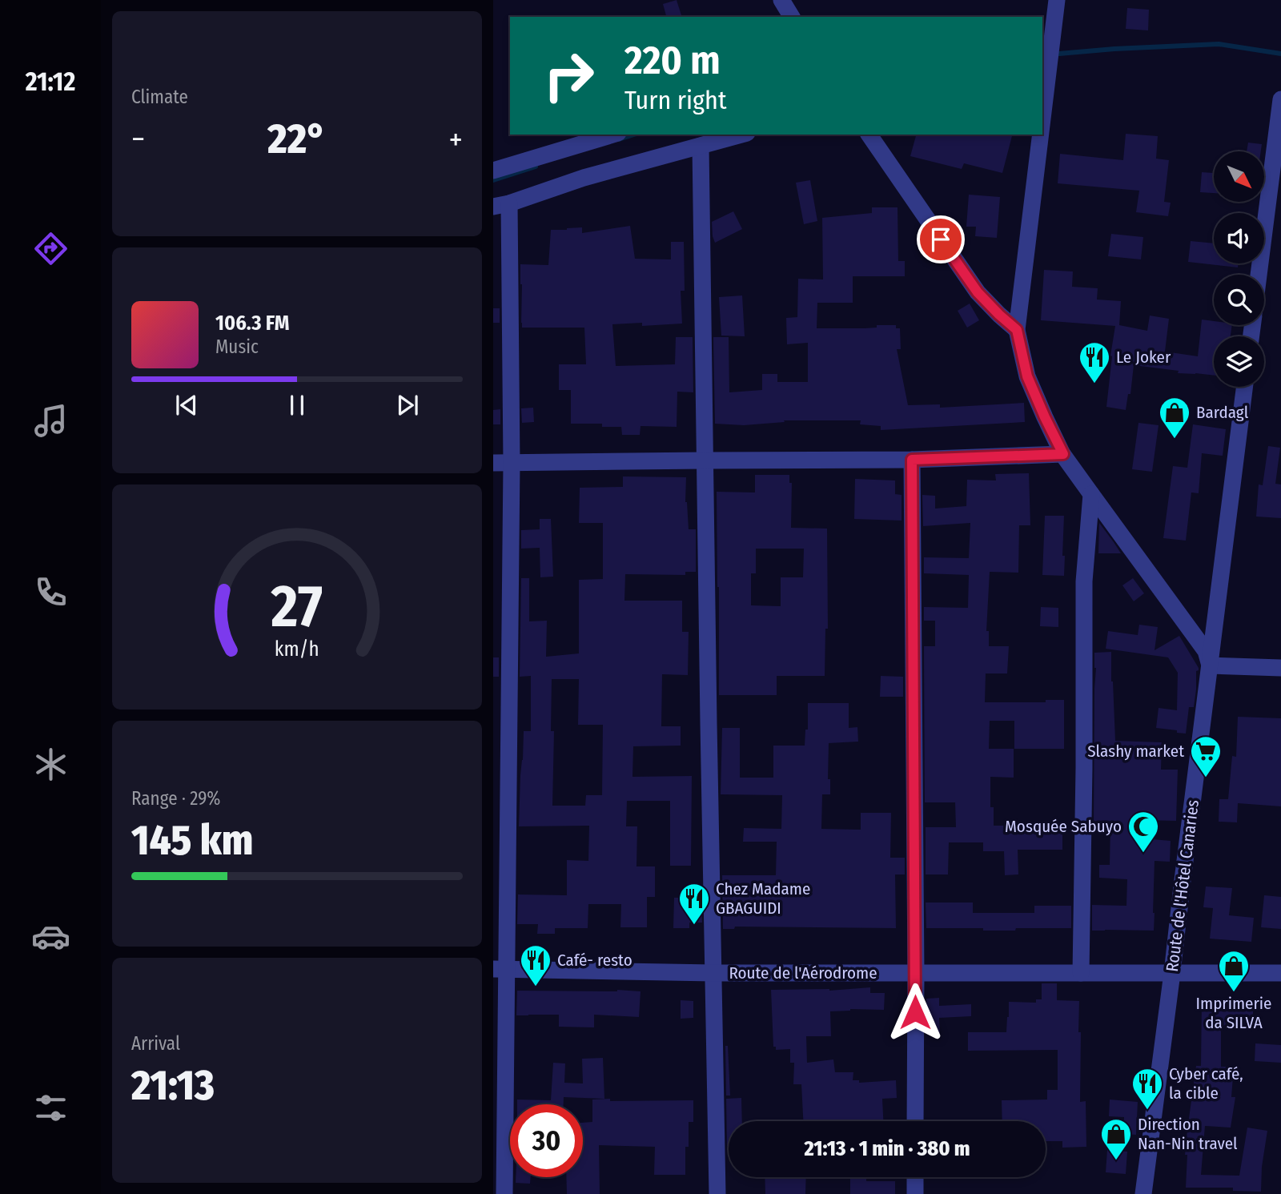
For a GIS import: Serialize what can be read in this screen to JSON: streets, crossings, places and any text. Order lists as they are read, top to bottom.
{
  "streets": {
    "street": ["Route de l'Hôtel Canaries", "Route de l'Aérodrome"]
  },
  "crossings": [
    ["Route de l'Hôtel Canaries", "Route de l'Aérodrome"]
  ],
  "places": {
    "restaurant": [
      "Le Joker",
      "Chez Madame GBAGUIDI",
      "Café- resto",
      "Cyber café, la cible"
    ],
    "shop": ["Bardagl", "Imprimerie da SILVA", "Direction Nan-Nin travel"],
    "supermarket": ["Slashy market"],
    "mosque": ["Mosquée Sabuyo"]
  },
  "north": "bottom right",
  "page": {
    "tabs": "21:12",
    "tile": [
      "Climate",
      ["Range · 29%", "145 km"],
      ["Arrival", "21:13"]
    ],
    "turn": ["220 m", "Turn right"],
    "heat": ["−", "22°", "+"],
    "song": ["106.3 FM", "Music"],
    "limit": "30",
    "trip": "21:13 · 1 min · 380 m",
    "gauge": ["27", "km/h"]
  }
}
